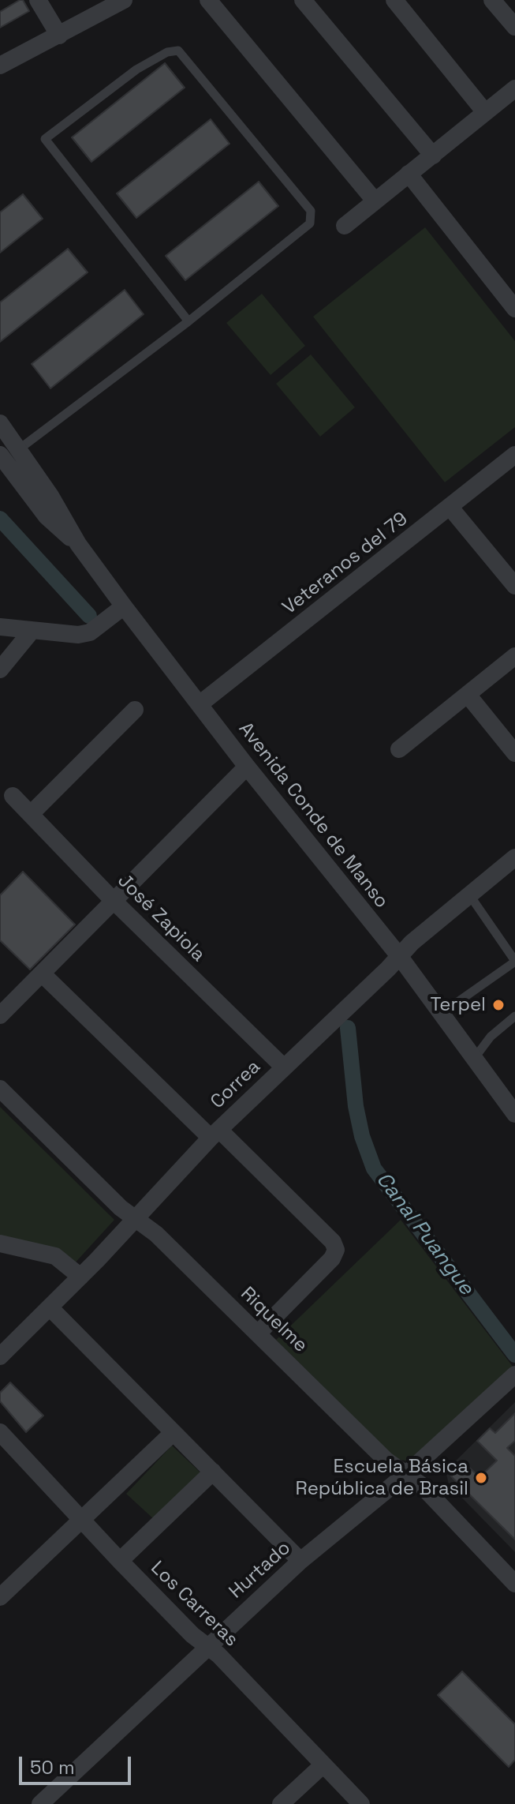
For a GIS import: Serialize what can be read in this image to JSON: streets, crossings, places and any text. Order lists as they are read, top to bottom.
{
  "streets": {
    "street": [
      "Veteranos del 79",
      "Avenida Conde de Manso",
      "José Zapiola",
      "Correa",
      "Riquelme",
      "Hurtado",
      "Los Carreras"
    ]
  },
  "crossings": [
    ["Veteranos del 79", "Avenida Conde de Manso"],
    ["Avenida Conde de Manso", "Correa"],
    ["José Zapiola", "Correa"],
    ["Correa", "Riquelme"],
    ["Riquelme", "Hurtado"],
    ["Hurtado", "Los Carreras"]
  ],
  "water": ["Canal Puangue"],
  "places": ["Terpel", "Escuela Básica República de Brasil"],
  "scale_bar": "50 m"
}
